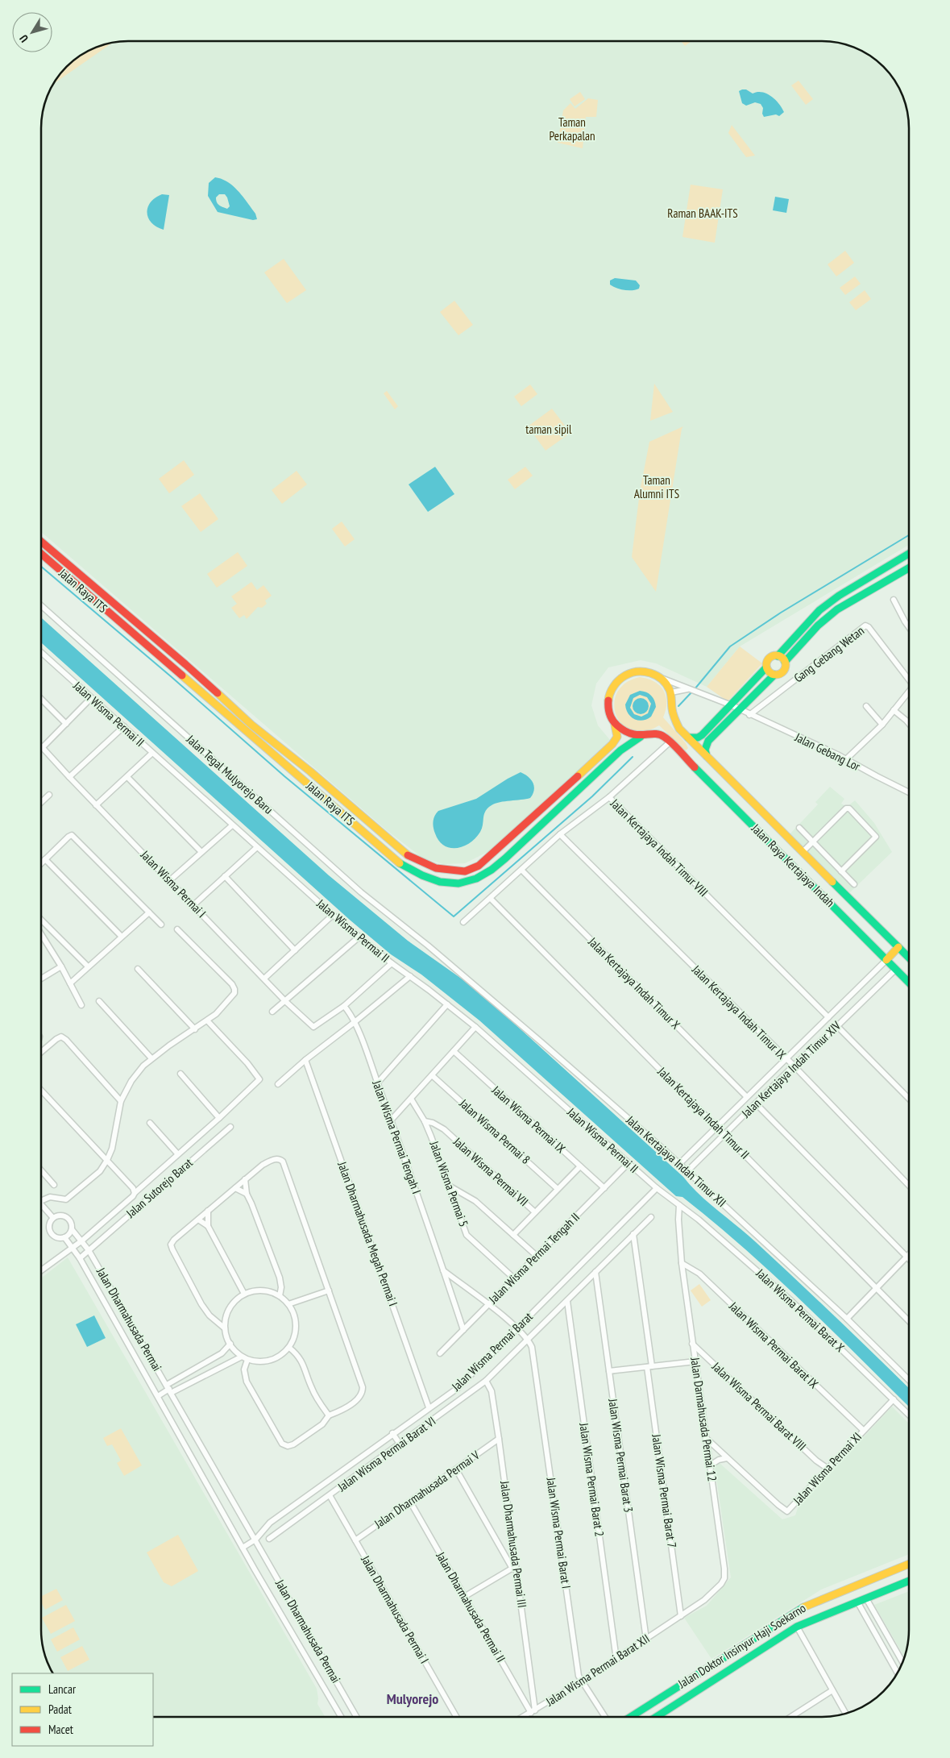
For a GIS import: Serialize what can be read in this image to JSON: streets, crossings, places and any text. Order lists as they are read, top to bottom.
{
  "streets": {
    "main road": ["Jalan Raya ITS", "Jalan Raya Kertajaya Indah", "Jalan Doktor Insinyur Haji Soekarno"],
    "street": [
      "Gang Gebang Wetan",
      "Jalan Wisma Permai II",
      "Jalan Gebang Lor",
      "Jalan Tegal Mulyorejo Baru",
      "Jalan Kertajaya Indah Timur VIII",
      "Jalan Wisma Permai I",
      "Jalan Kertajaya Indah Timur X",
      "Jalan Kertajaya Indah Timur IX",
      "Jalan Kertajaya Indah Timur XIV",
      "Jalan Kertajaya Indah Timur II",
      "Jalan Wisma Permai IX",
      "Jalan Wisma Permai 8",
      "Jalan Wisma Permai Tengah I",
      "Jalan Kertajaya Indah Timur XII",
      "Jalan Wisma Permai VII",
      "Jalan Wisma Permai 5",
      "Jalan Sutorejo Barat",
      "Jalan Dharmahusada Megah Permai I",
      "Jalan Wisma Permai Tengah II",
      "Jalan Wisma Permai Barat X",
      "Jalan Dharmahusada Permai",
      "Jalan Wisma Permai Barat IX",
      "Jalan Wisma Permai Barat",
      "Jalan Wisma Permai Barat VIII",
      "Jalan Darmahusada Permai 12",
      "Jalan Wisma Permai Barat VI",
      "Jalan Wisma Permai Barat 3",
      "Jalan Wisma Permai XI",
      "Jalan Wisma Permai Barat 2",
      "Jalan Dharmahusada Permai V",
      "Jalan Wisma Permai Barat 7",
      "Jalan Wisma Permai Barat I",
      "Jalan Dharmahusada Permai III",
      "Jalan Dharmahusada Permai II",
      "Jalan Dharmahusada Permai I",
      "Jalan Wisma Permai Barat XII"
    ]
  },
  "crossings": [
    ["Jalan Raya ITS", "Jalan Raya Kertajaya Indah"],
    ["Gang Gebang Wetan", "Jalan Gebang Lor"],
    ["Jalan Wisma Permai II", "Jalan Wisma Permai Tengah II"],
    ["Jalan Wisma Permai II", "Jalan Wisma Permai Barat X"],
    ["Jalan Wisma Permai II", "Jalan Wisma Permai Barat"],
    ["Jalan Wisma Permai II", "Jalan Darmahusada Permai 12"],
    ["Jalan Tegal Mulyorejo Baru", "Jalan Kertajaya Indah Timur XII"],
    ["Jalan Kertajaya Indah Timur VIII", "Jalan Kertajaya Indah Timur X"],
    ["Jalan Kertajaya Indah Timur VIII", "Jalan Kertajaya Indah Timur IX"],
    ["Jalan Kertajaya Indah Timur VIII", "Jalan Kertajaya Indah Timur XIV"],
    ["Jalan Kertajaya Indah Timur VIII", "Jalan Kertajaya Indah Timur II"],
    ["Jalan Raya Kertajaya Indah", "Jalan Kertajaya Indah Timur XIV"],
    ["Jalan Wisma Permai I", "Jalan Wisma Permai Tengah I"],
    ["Jalan Kertajaya Indah Timur X", "Jalan Kertajaya Indah Timur XIV"],
    ["Jalan Kertajaya Indah Timur IX", "Jalan Kertajaya Indah Timur XIV"],
    ["Jalan Kertajaya Indah Timur XIV", "Jalan Kertajaya Indah Timur II"],
    ["Jalan Kertajaya Indah Timur XIV", "Jalan Kertajaya Indah Timur XII"],
    ["Jalan Wisma Permai IX", "Jalan Wisma Permai Tengah II"],
    ["Jalan Wisma Permai Tengah I", "Jalan Wisma Permai Tengah II"],
    ["Jalan Wisma Permai VII", "Jalan Wisma Permai 5"],
    ["Jalan Wisma Permai 5", "Jalan Wisma Permai Tengah II"],
    ["Jalan Sutorejo Barat", "Jalan Dharmahusada Permai"],
    ["Jalan Dharmahusada Megah Permai I", "Jalan Wisma Permai Barat"],
    ["Jalan Wisma Permai Barat X", "Jalan Darmahusada Permai 12"],
    ["Jalan Wisma Permai Barat X", "Jalan Wisma Permai XI"],
    ["Jalan Dharmahusada Permai", "Jalan Wisma Permai Barat"],
    ["Jalan Wisma Permai Barat IX", "Jalan Darmahusada Permai 12"],
    ["Jalan Wisma Permai Barat IX", "Jalan Wisma Permai XI"],
    ["Jalan Wisma Permai Barat VIII", "Jalan Darmahusada Permai 12"],
    ["Jalan Wisma Permai Barat VIII", "Jalan Wisma Permai XI"],
    ["Jalan Darmahusada Permai 12", "Jalan Wisma Permai XI"],
    ["Jalan Darmahusada Permai 12", "Jalan Wisma Permai Barat 7"],
    ["Jalan Darmahusada Permai 12", "Jalan Wisma Permai Barat XII"],
    ["Jalan Wisma Permai Barat VI", "Jalan Wisma Permai Barat I"],
    ["Jalan Wisma Permai Barat VI", "Jalan Dharmahusada Permai III"],
    ["Jalan Wisma Permai Barat VI", "Jalan Dharmahusada Permai I"],
    ["Jalan Wisma Permai Barat 3", "Jalan Wisma Permai Barat XII"],
    ["Jalan Wisma Permai Barat 2", "Jalan Wisma Permai Barat XII"],
    ["Jalan Dharmahusada Permai V", "Jalan Dharmahusada Permai III"],
    ["Jalan Dharmahusada Permai V", "Jalan Dharmahusada Permai II"],
    ["Jalan Dharmahusada Permai V", "Jalan Dharmahusada Permai I"],
    ["Jalan Wisma Permai Barat 7", "Jalan Wisma Permai Barat XII"],
    ["Jalan Wisma Permai Barat I", "Jalan Wisma Permai Barat XII"],
    ["Jalan Dharmahusada Permai III", "Jalan Dharmahusada Permai II"],
    ["Jalan Dharmahusada Permai III", "Jalan Wisma Permai Barat XII"],
    ["Jalan Dharmahusada Permai II", "Jalan Wisma Permai Barat XII"]
  ],
  "districts": ["Mulyorejo"],
  "parks": [
    "Taman Perkapalan",
    "Raman BAAK-ITS",
    "taman sipil",
    "Taman Alumni ITS"
  ],
  "legend": ["Lancar", "Padat", "Macet"],
  "north": "bottom left"
}
